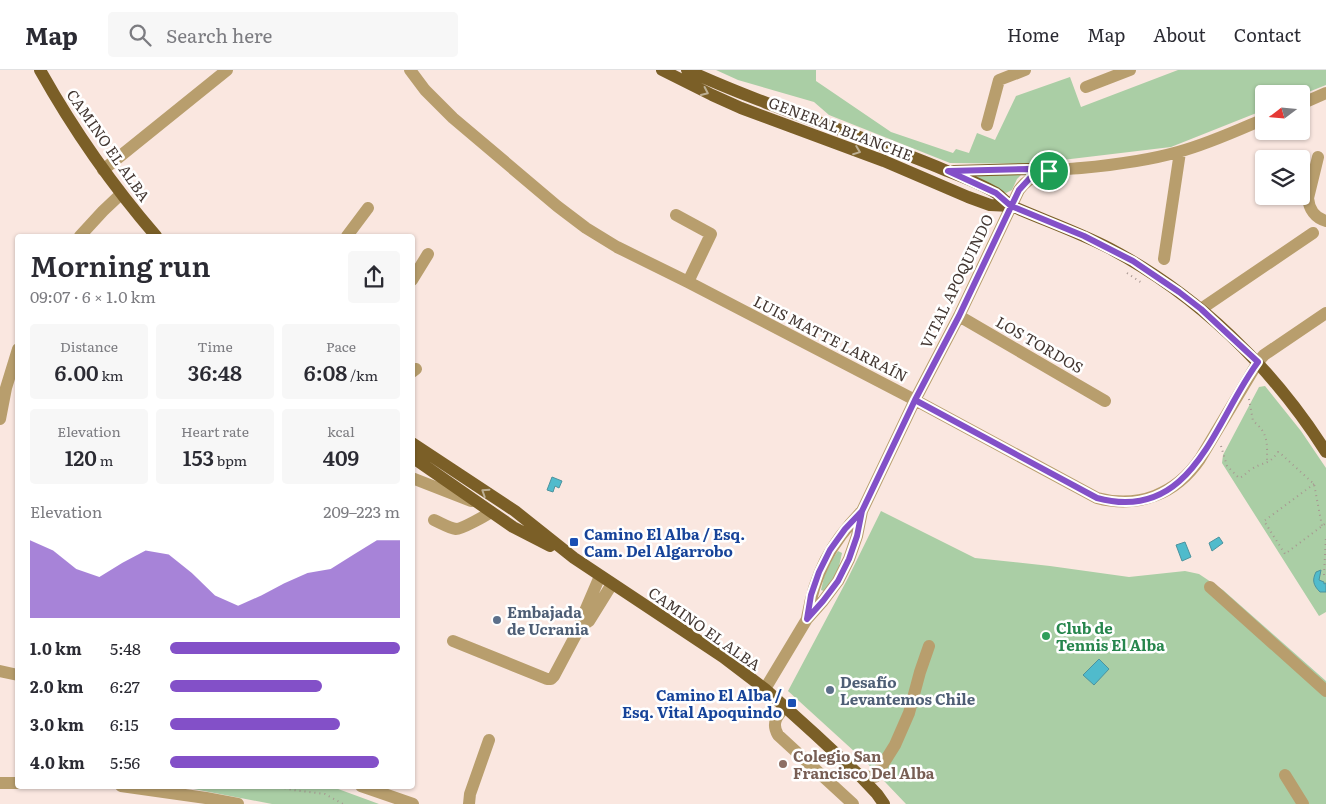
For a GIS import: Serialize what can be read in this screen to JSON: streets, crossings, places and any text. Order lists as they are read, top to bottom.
{
  "streets": {
    "main road": ["GENERAL BLANCHE", "CAMINO EL ALBA"],
    "street": ["VITAL APOQUINDO", "LUIS MATTE LARRAÍN", "LOS TORDOS"]
  },
  "crossings": [
    ["GENERAL BLANCHE", "VITAL APOQUINDO"],
    ["GENERAL BLANCHE", "LUIS MATTE LARRAÍN"],
    ["CAMINO EL ALBA", "VITAL APOQUINDO"],
    ["VITAL APOQUINDO", "LUIS MATTE LARRAÍN"],
    ["VITAL APOQUINDO", "LOS TORDOS"]
  ],
  "places": {
    "transit": ["Camino El Alba / Esq. Cam. Del Algarrobo", "Camino El Alba / Esq. Vital Apoquindo"],
    "other": [
      "Embajada de Ucrania",
      "Club de Tennis El Alba",
      "Desafío Levantemos Chile",
      "Colegio San Francisco Del Alba"
    ]
  },
  "north": "left",
  "page": {
    "header": "Map",
    "search": "Search here",
    "nav": [
      "Home",
      "Map",
      "About",
      "Contact"
    ],
    "heading": ["Morning run", "09:07 · 6 × 1.0 km"],
    "stats": [
      ["Distance", "6.00 km"],
      ["Time", "36:48"],
      ["Pace", "6:08 /km"],
      ["Elevation", "120 m"],
      ["Heart rate", "153 bpm"],
      ["kcal", "409"]
    ],
    "chart": ["Elevation", "209–223 m"],
    "list": [
      {
        "name": "1.0 km",
        "note": "5:48"
      },
      {
        "name": "2.0 km",
        "note": "6:27"
      },
      {
        "name": "3.0 km",
        "note": "6:15"
      },
      {
        "name": "4.0 km",
        "note": "5:56"
      }
    ]
  }
}
